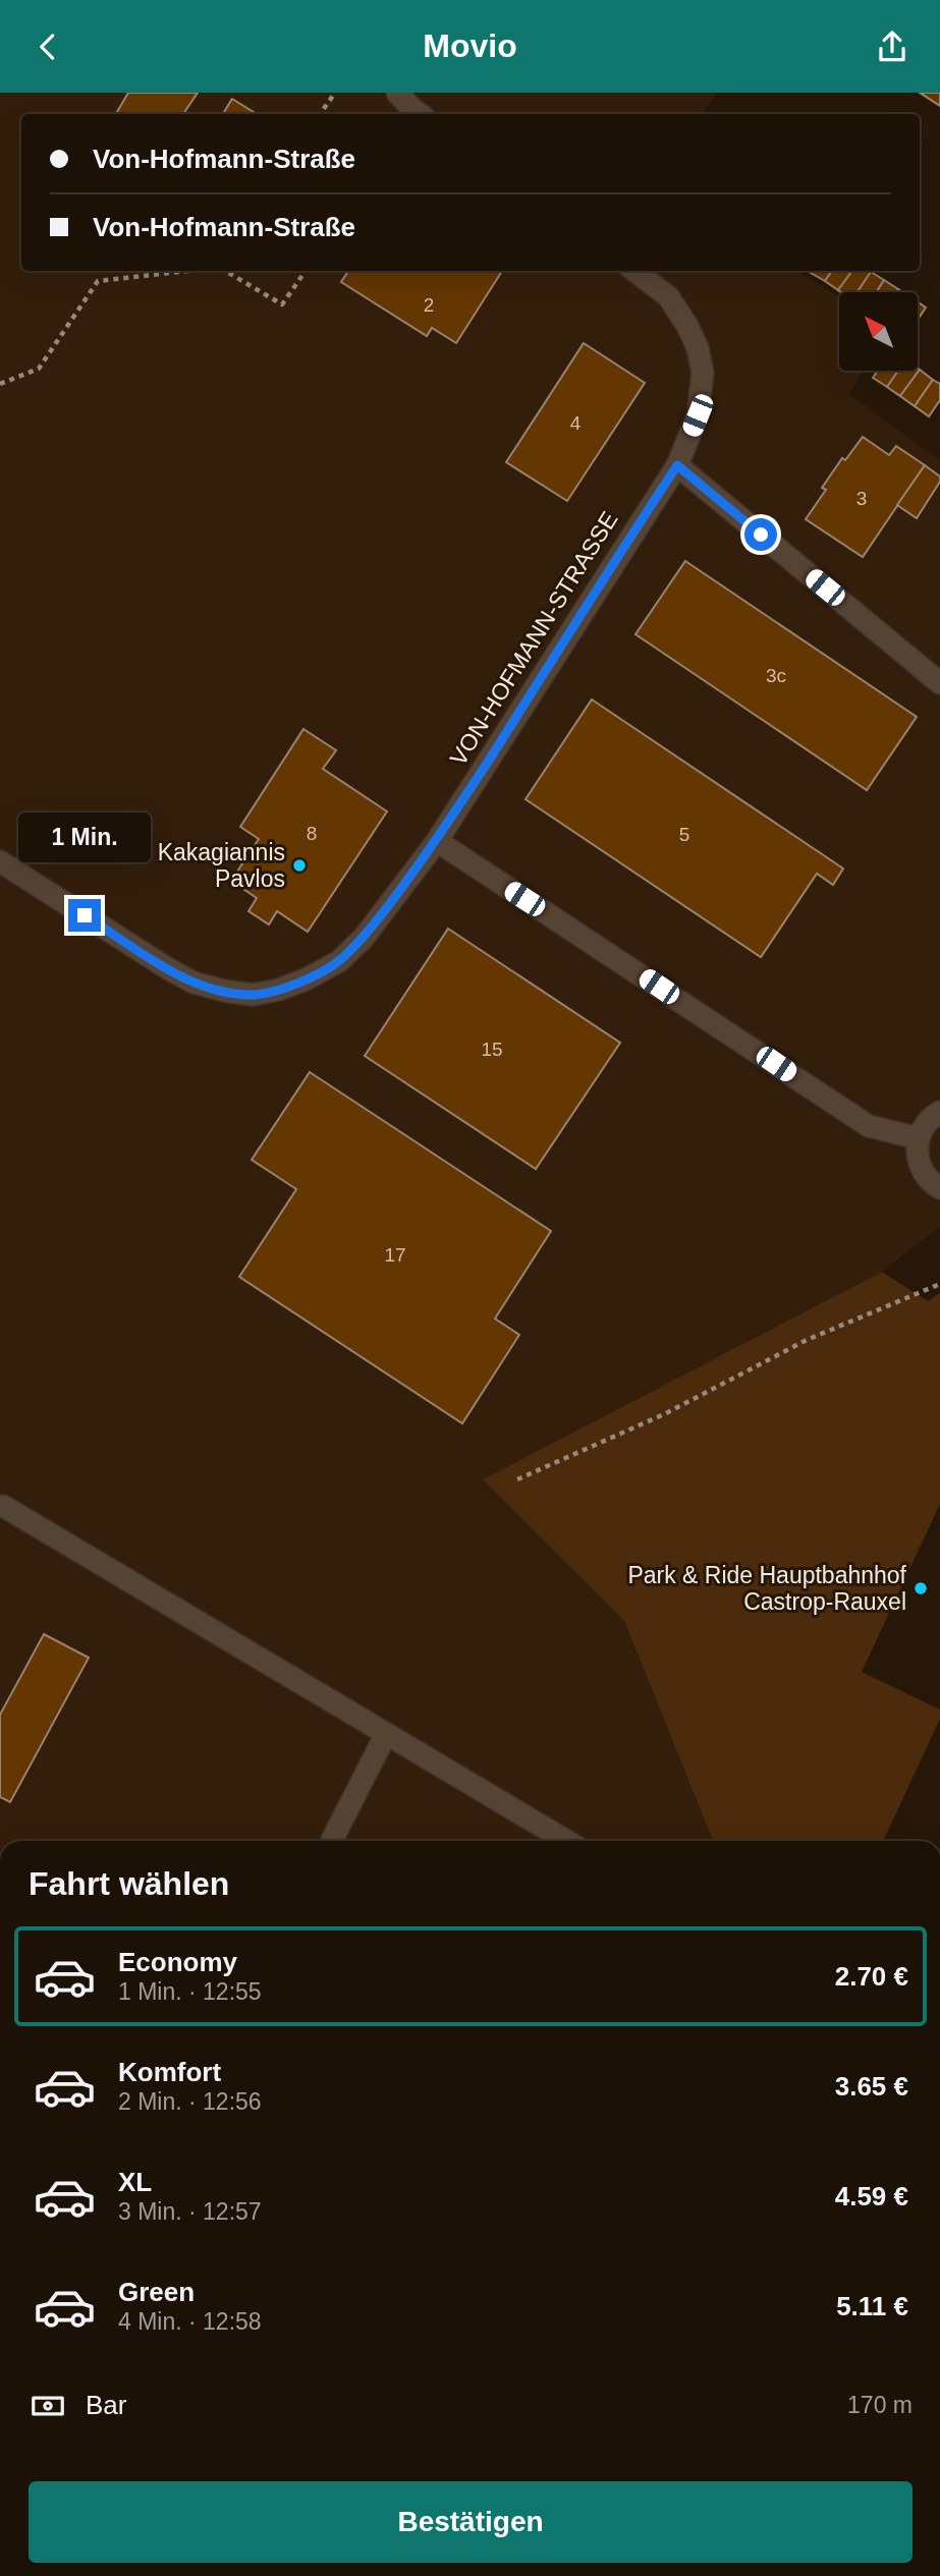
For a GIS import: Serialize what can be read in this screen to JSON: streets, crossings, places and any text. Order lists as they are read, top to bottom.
{
  "streets": {
    "street": ["VON-HOFMANN-STRASSE"]
  },
  "places": ["Kakagiannis Pavlos", "Park & Ride Hauptbahnhof Castrop-Rauxel"],
  "house_numbers": [
    "2",
    "4",
    "3",
    "3c",
    "8",
    "5",
    "15",
    "17"
  ],
  "north": "top left",
  "page": {
    "header": "Movio",
    "banner": ["Von-Hofmann-Straße", "Von-Hofmann-Straße"],
    "bubble": "1 Min.",
    "heading": "Fahrt wählen",
    "list": [
      {
        "name": "Economy",
        "note": "1 Min. · 12:55",
        "value": "2.70 €"
      },
      {
        "name": "Komfort",
        "note": "2 Min. · 12:56",
        "value": "3.65 €"
      },
      {
        "name": "XL",
        "note": "3 Min. · 12:57",
        "value": "4.59 €"
      },
      {
        "name": "Green",
        "note": "4 Min. · 12:58",
        "value": "5.11 €"
      }
    ],
    "pay": ["Bar", "170 m"],
    "buttons": "Bestätigen"
  }
}
